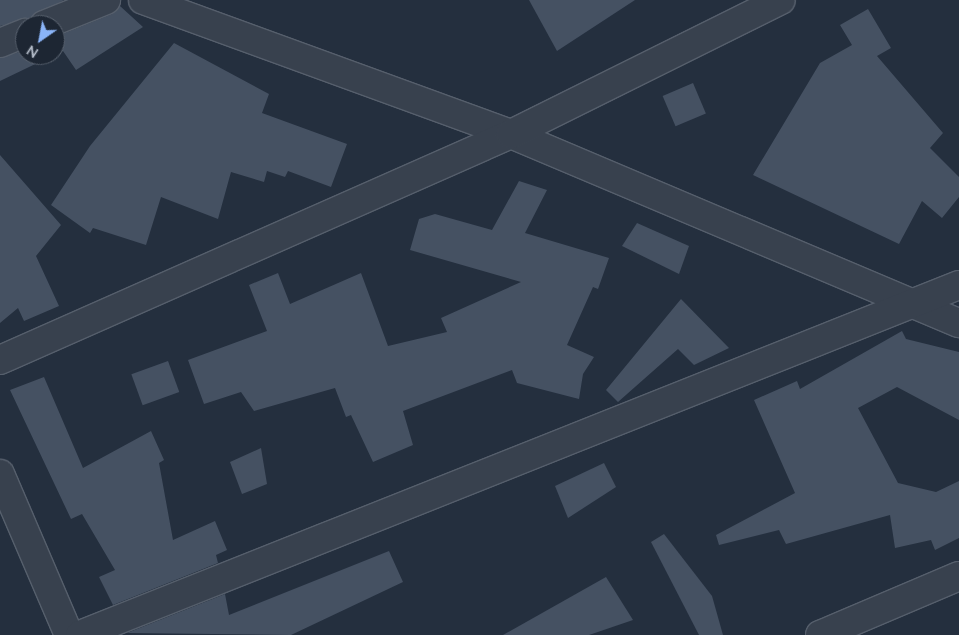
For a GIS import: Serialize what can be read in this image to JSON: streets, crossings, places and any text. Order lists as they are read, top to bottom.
{
  "north": "bottom left"
}
